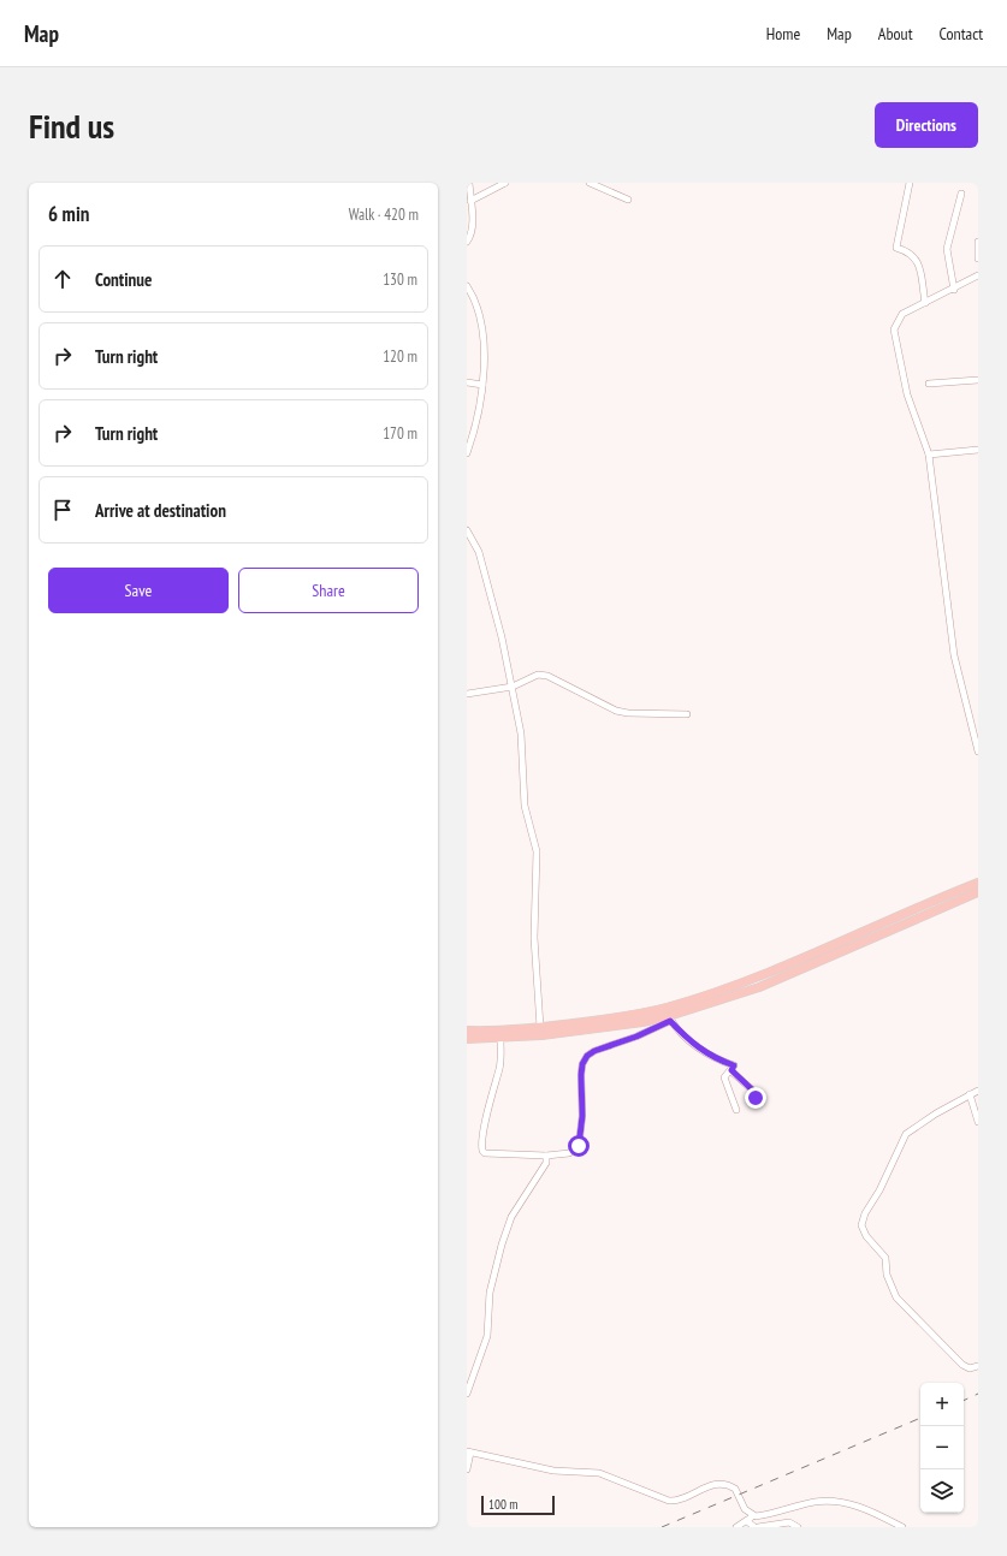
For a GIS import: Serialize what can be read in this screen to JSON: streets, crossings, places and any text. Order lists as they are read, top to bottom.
{
  "scale_bar": "100 m",
  "page": {
    "header": "Map",
    "nav": [
      "Home",
      "Map",
      "About",
      "Contact"
    ],
    "buttons": [
      "Directions",
      ["Save", "Share"]
    ],
    "title": "Find us",
    "heading": ["6 min", "Walk · 420 m"],
    "list": [
      ["Continue", "130 m"],
      ["Turn right", "120 m"],
      ["Turn right", "170 m"],
      "Arrive at destination"
    ],
    "map_buttons": ["+", "−"],
    "scale": "100 m"
  }
}
